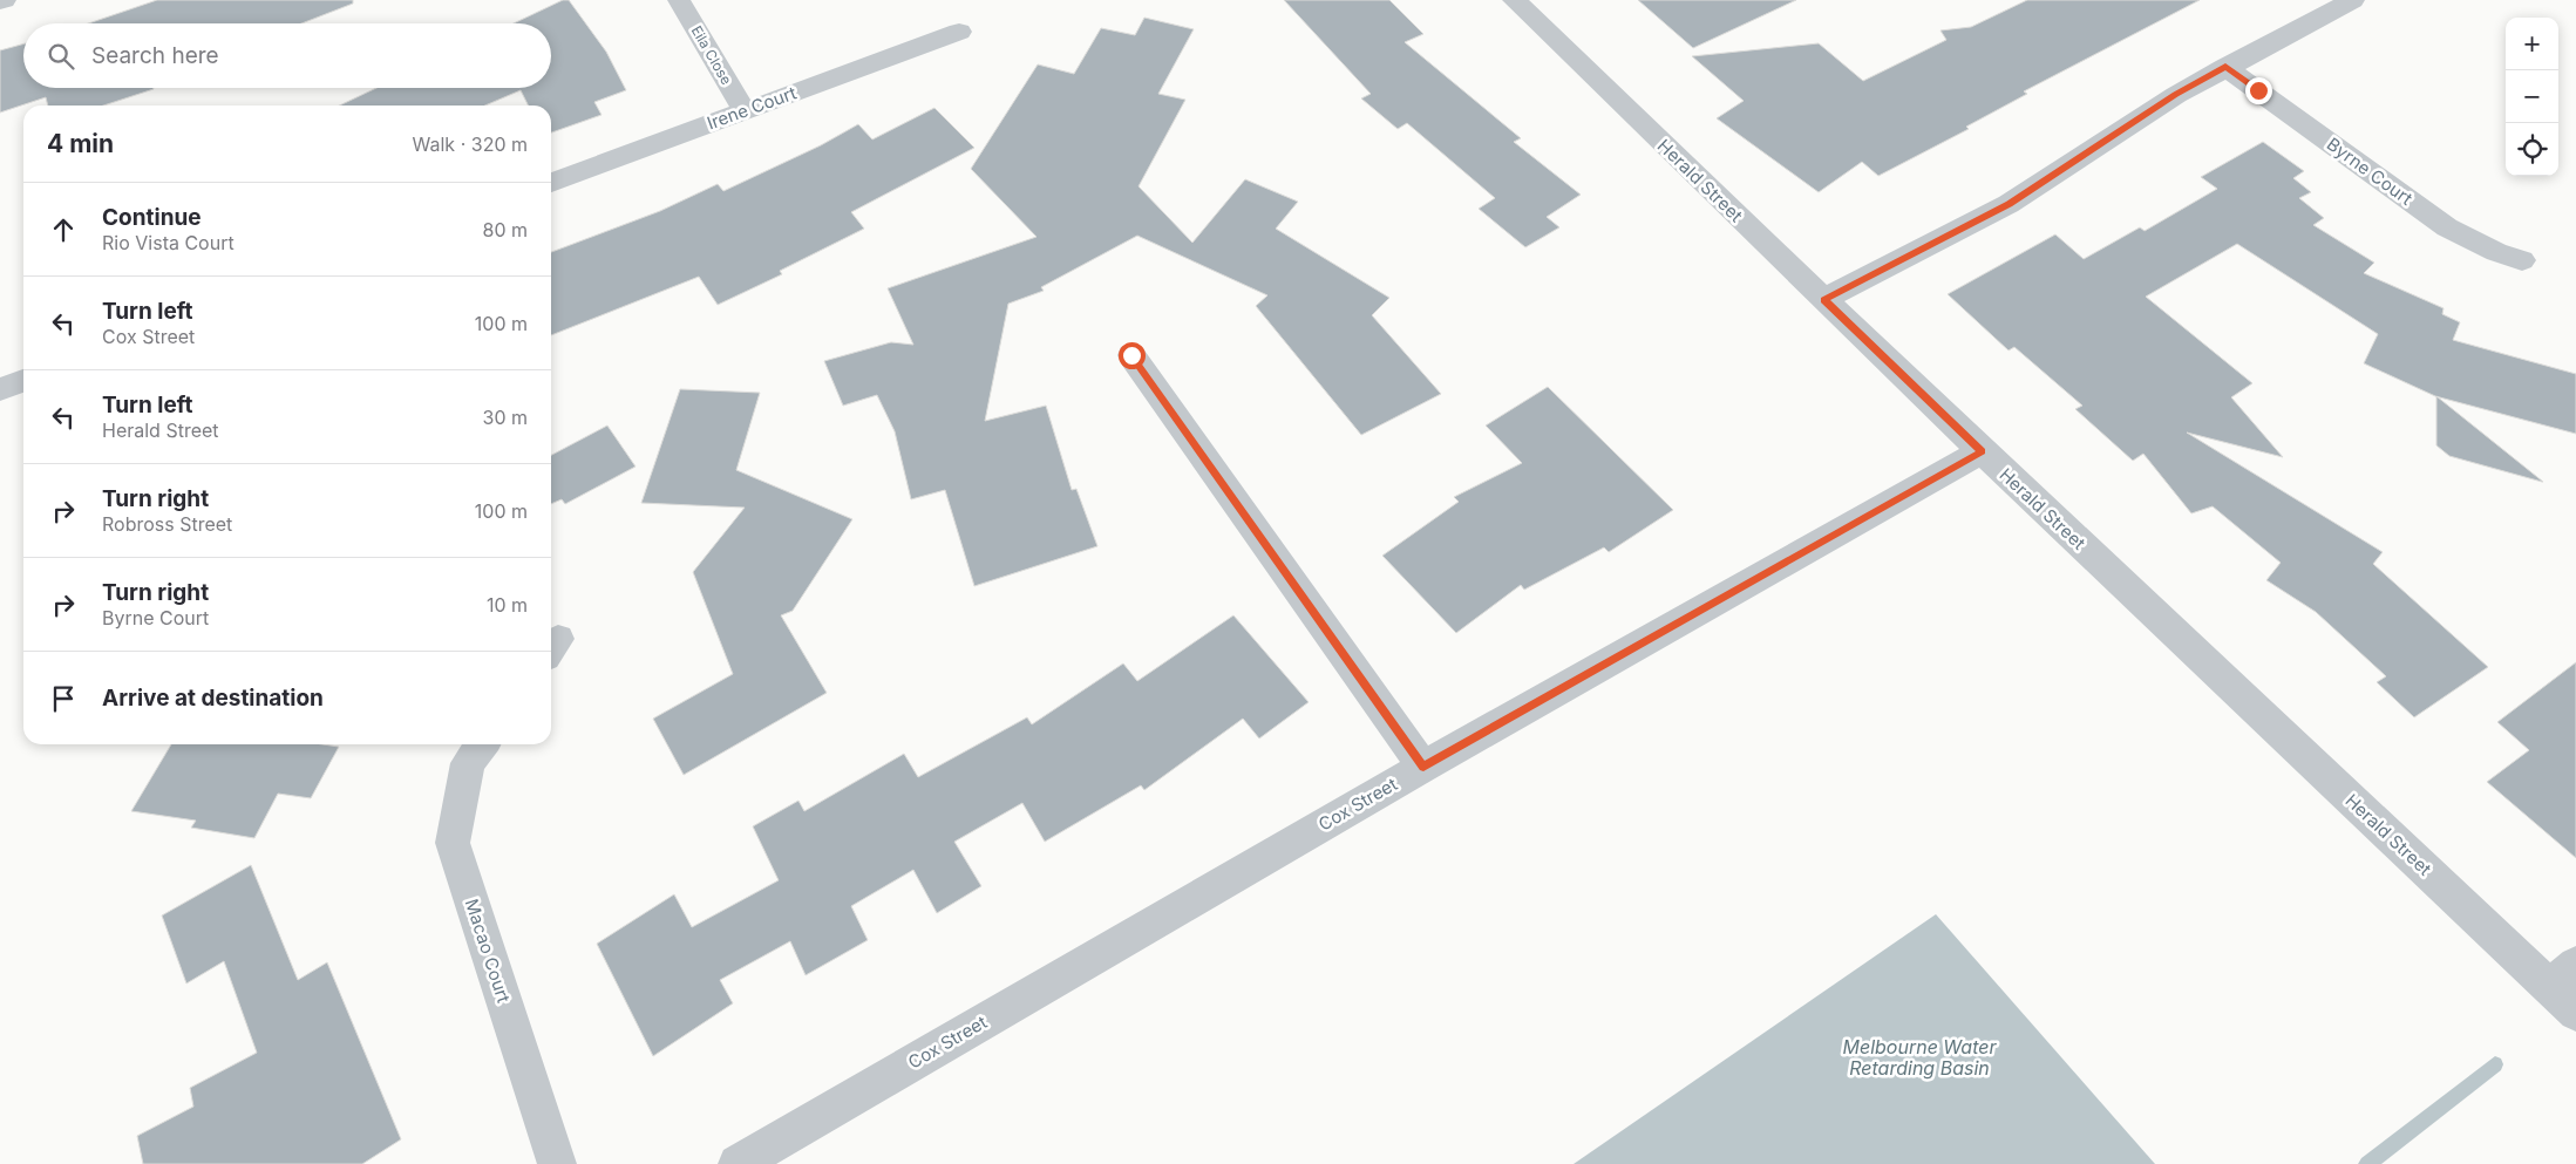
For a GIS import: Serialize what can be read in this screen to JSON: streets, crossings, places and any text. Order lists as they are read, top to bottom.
{
  "streets": {
    "street": [
      "Eila Close",
      "Irene Court",
      "Byrne Court",
      "Herald Street",
      "Cox Street",
      "Macao Court"
    ]
  },
  "crossings": [
    ["Eila Close", "Irene Court"],
    ["Herald Street", "Cox Street"]
  ],
  "water": ["Melbourne Water Retarding Basin"],
  "page": {
    "map_buttons": ["+", "−"],
    "search": "Search here",
    "heading": ["4 min", "Walk · 320 m"],
    "list": [
      ["Continue", "Rio Vista Court", "80 m"],
      ["Turn left", "Cox Street", "100 m"],
      ["Turn left", "Herald Street", "30 m"],
      ["Turn right", "Robross Street", "100 m"],
      ["Turn right", "Byrne Court", "10 m"],
      "Arrive at destination"
    ]
  }
}
